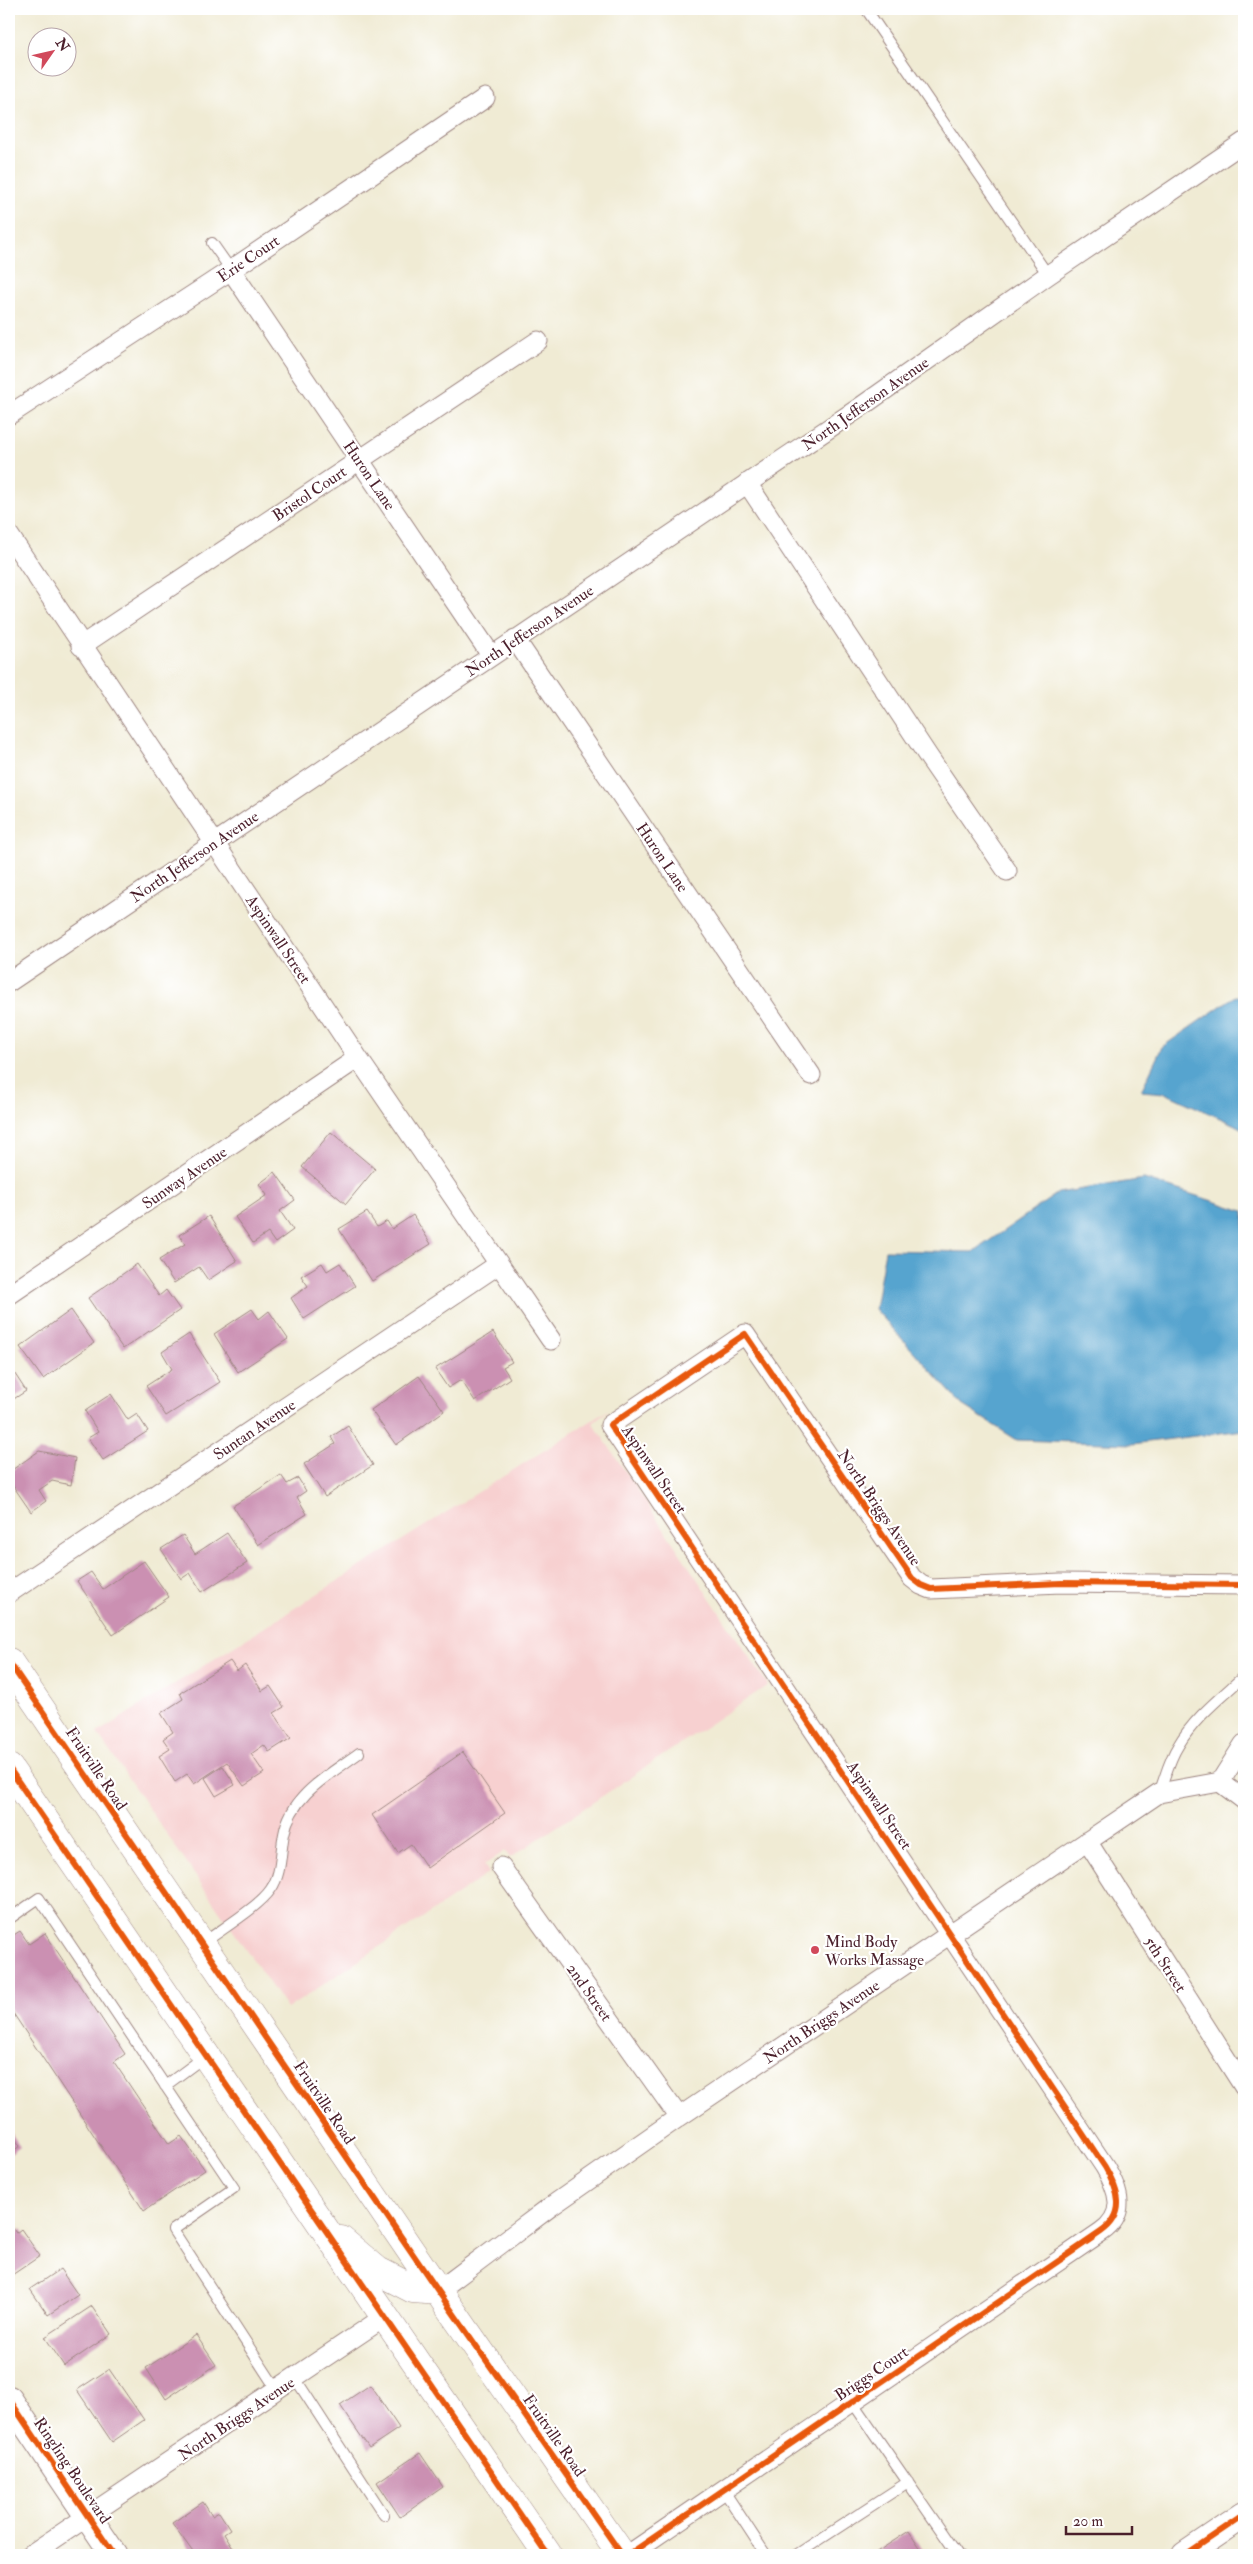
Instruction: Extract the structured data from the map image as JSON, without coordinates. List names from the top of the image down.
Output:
{
  "streets": {
    "main road": ["Fruitville Road"],
    "street": [
      "Erie Court",
      "North Jefferson Avenue",
      "Huron Lane",
      "Bristol Court",
      "Aspinwall Street",
      "Sunway Avenue",
      "Suntan Avenue",
      "North Briggs Avenue",
      "5th Street",
      "2nd Street",
      "Briggs Court",
      "Ringling Boulevard"
    ]
  },
  "crossings": [
    ["Erie Court", "Huron Lane"],
    ["North Jefferson Avenue", "Huron Lane"],
    ["North Jefferson Avenue", "Aspinwall Street"],
    ["Huron Lane", "Bristol Court"],
    ["Bristol Court", "Aspinwall Street"],
    ["Aspinwall Street", "Sunway Avenue"],
    ["Aspinwall Street", "Suntan Avenue"],
    ["Aspinwall Street", "North Briggs Avenue"],
    ["Aspinwall Street", "Briggs Court"],
    ["North Briggs Avenue", "Fruitville Road"],
    ["North Briggs Avenue", "5th Street"],
    ["North Briggs Avenue", "2nd Street"],
    ["North Briggs Avenue", "Ringling Boulevard"]
  ],
  "places": ["Mind Body Works Massage"],
  "scale_bar": "20 m",
  "north": "top right"
}
